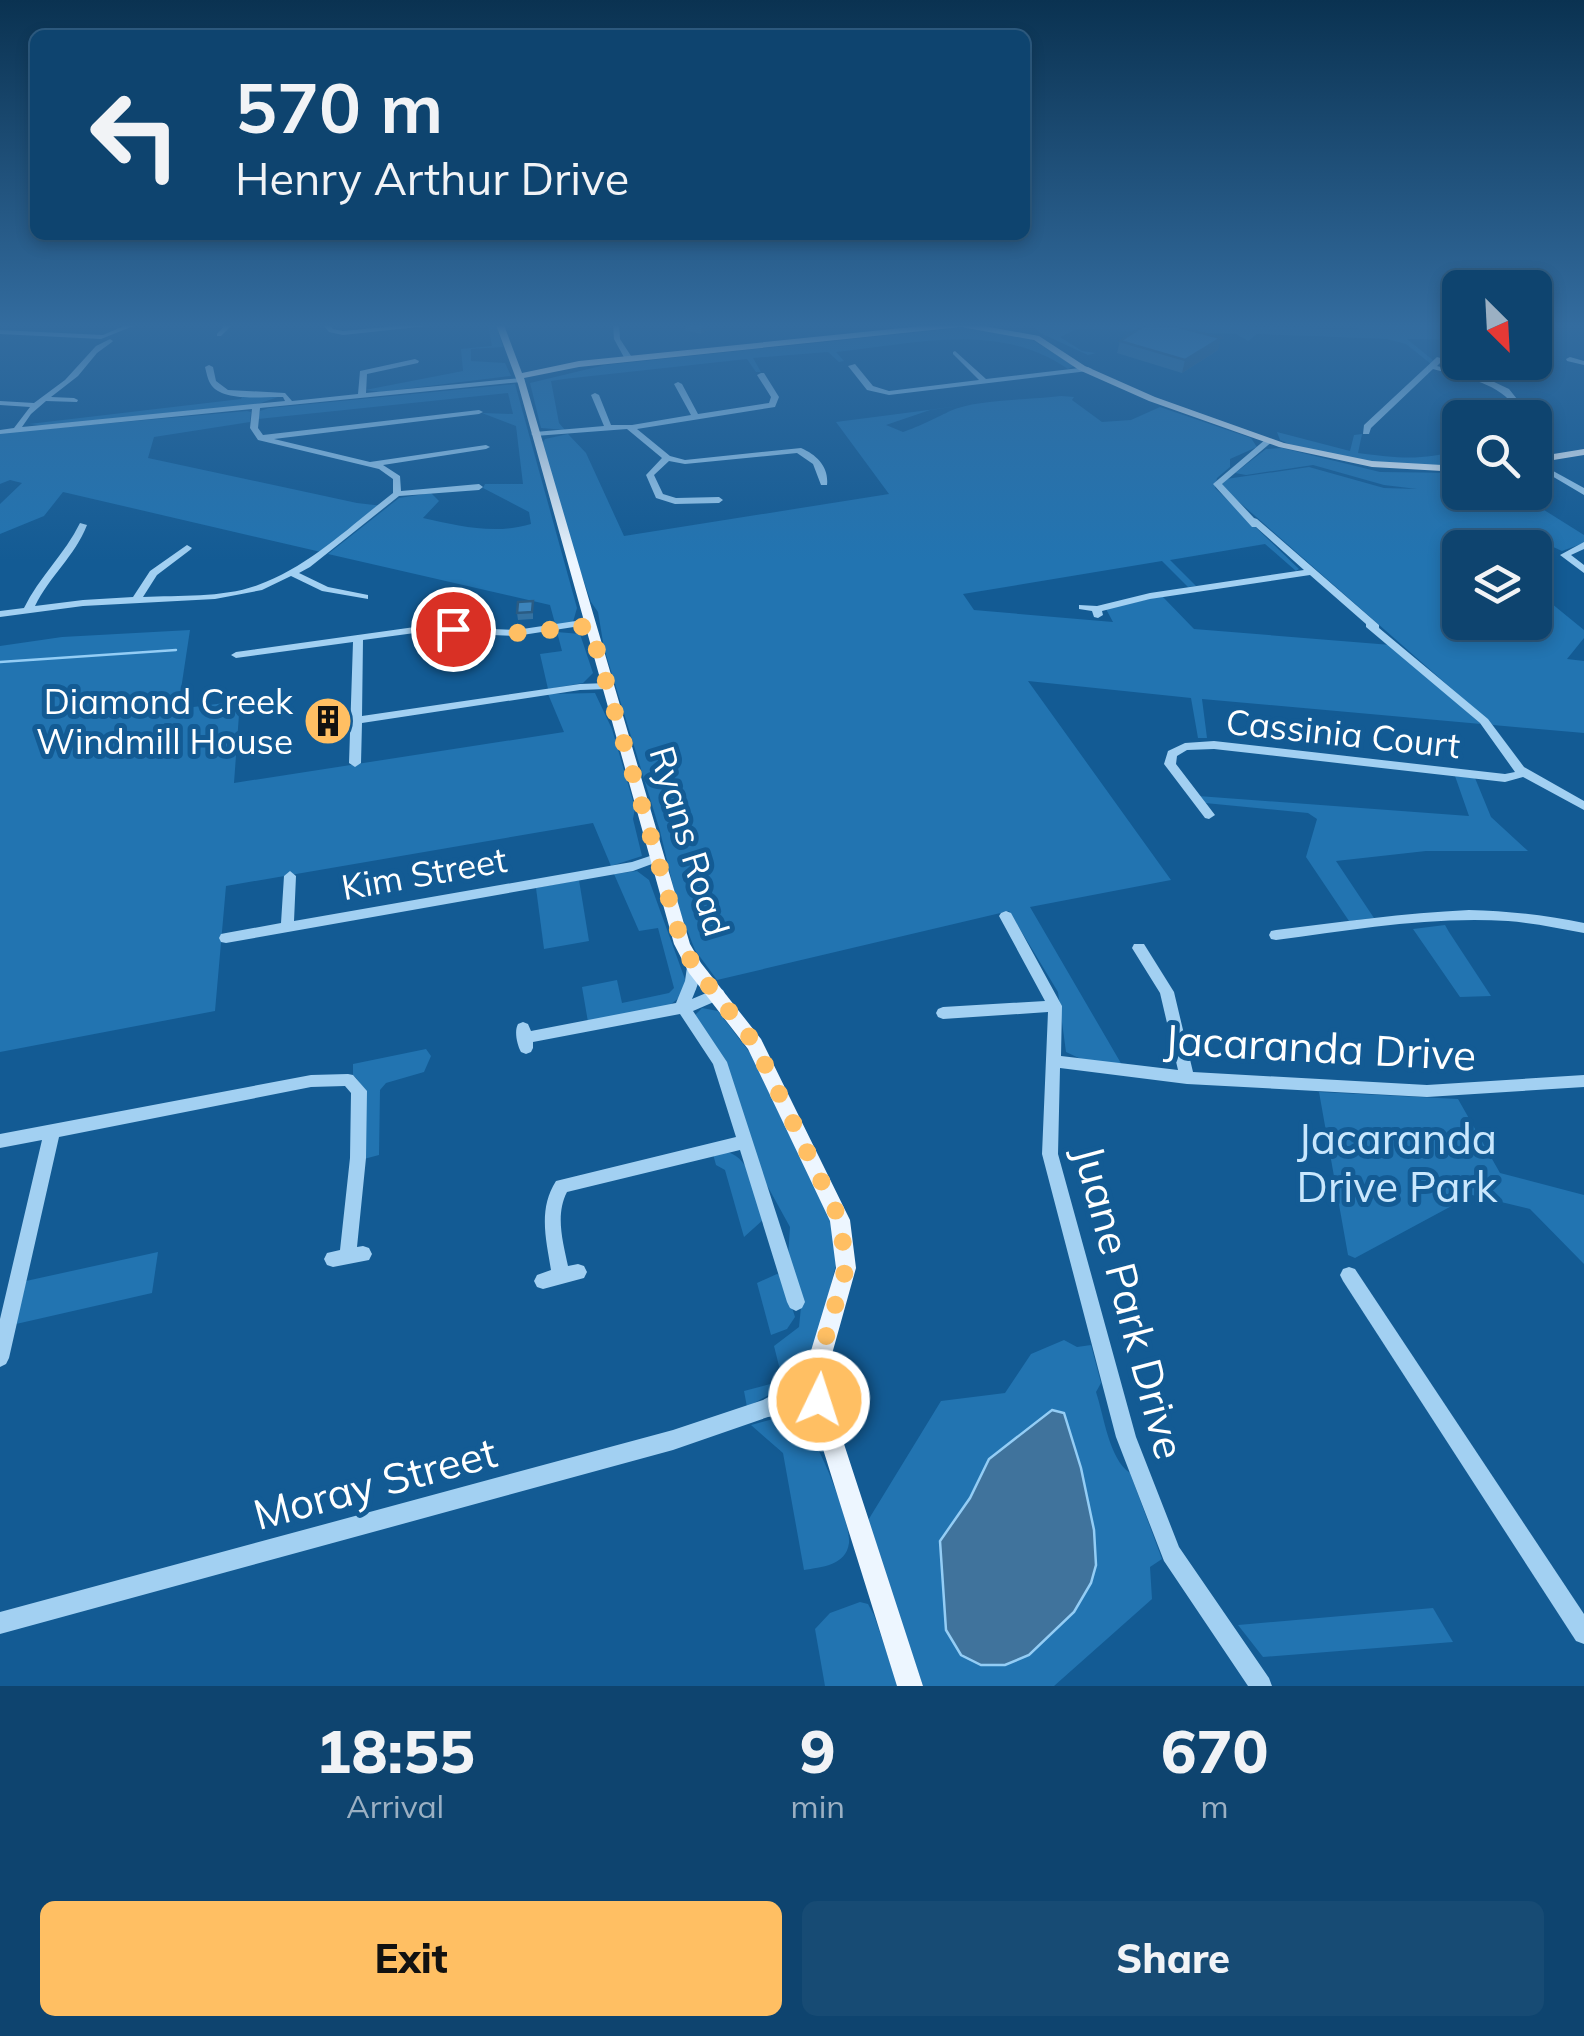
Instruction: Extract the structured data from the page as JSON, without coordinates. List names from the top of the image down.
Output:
{
  "streets": {
    "main road": ["Ryans Road"],
    "street": [
      "Cassinia Court",
      "Kim Street",
      "Jacaranda Drive",
      "Juane Park Drive",
      "Moray Street"
    ]
  },
  "crossings": [
    ["Ryans Road", "Kim Street"],
    ["Ryans Road", "Moray Street"],
    ["Jacaranda Drive", "Juane Park Drive"]
  ],
  "parks": ["Jacaranda Drive Park"],
  "places": {
    "building": ["Diamond Creek Windmill House"]
  },
  "north": "bottom right",
  "page": {
    "turn": ["570 m", "Henry Arthur Drive"],
    "eta": [
      "18:55",
      "Arrival",
      "9",
      "min",
      "670",
      "m"
    ],
    "buttons": ["Exit", "Share"]
  }
}
